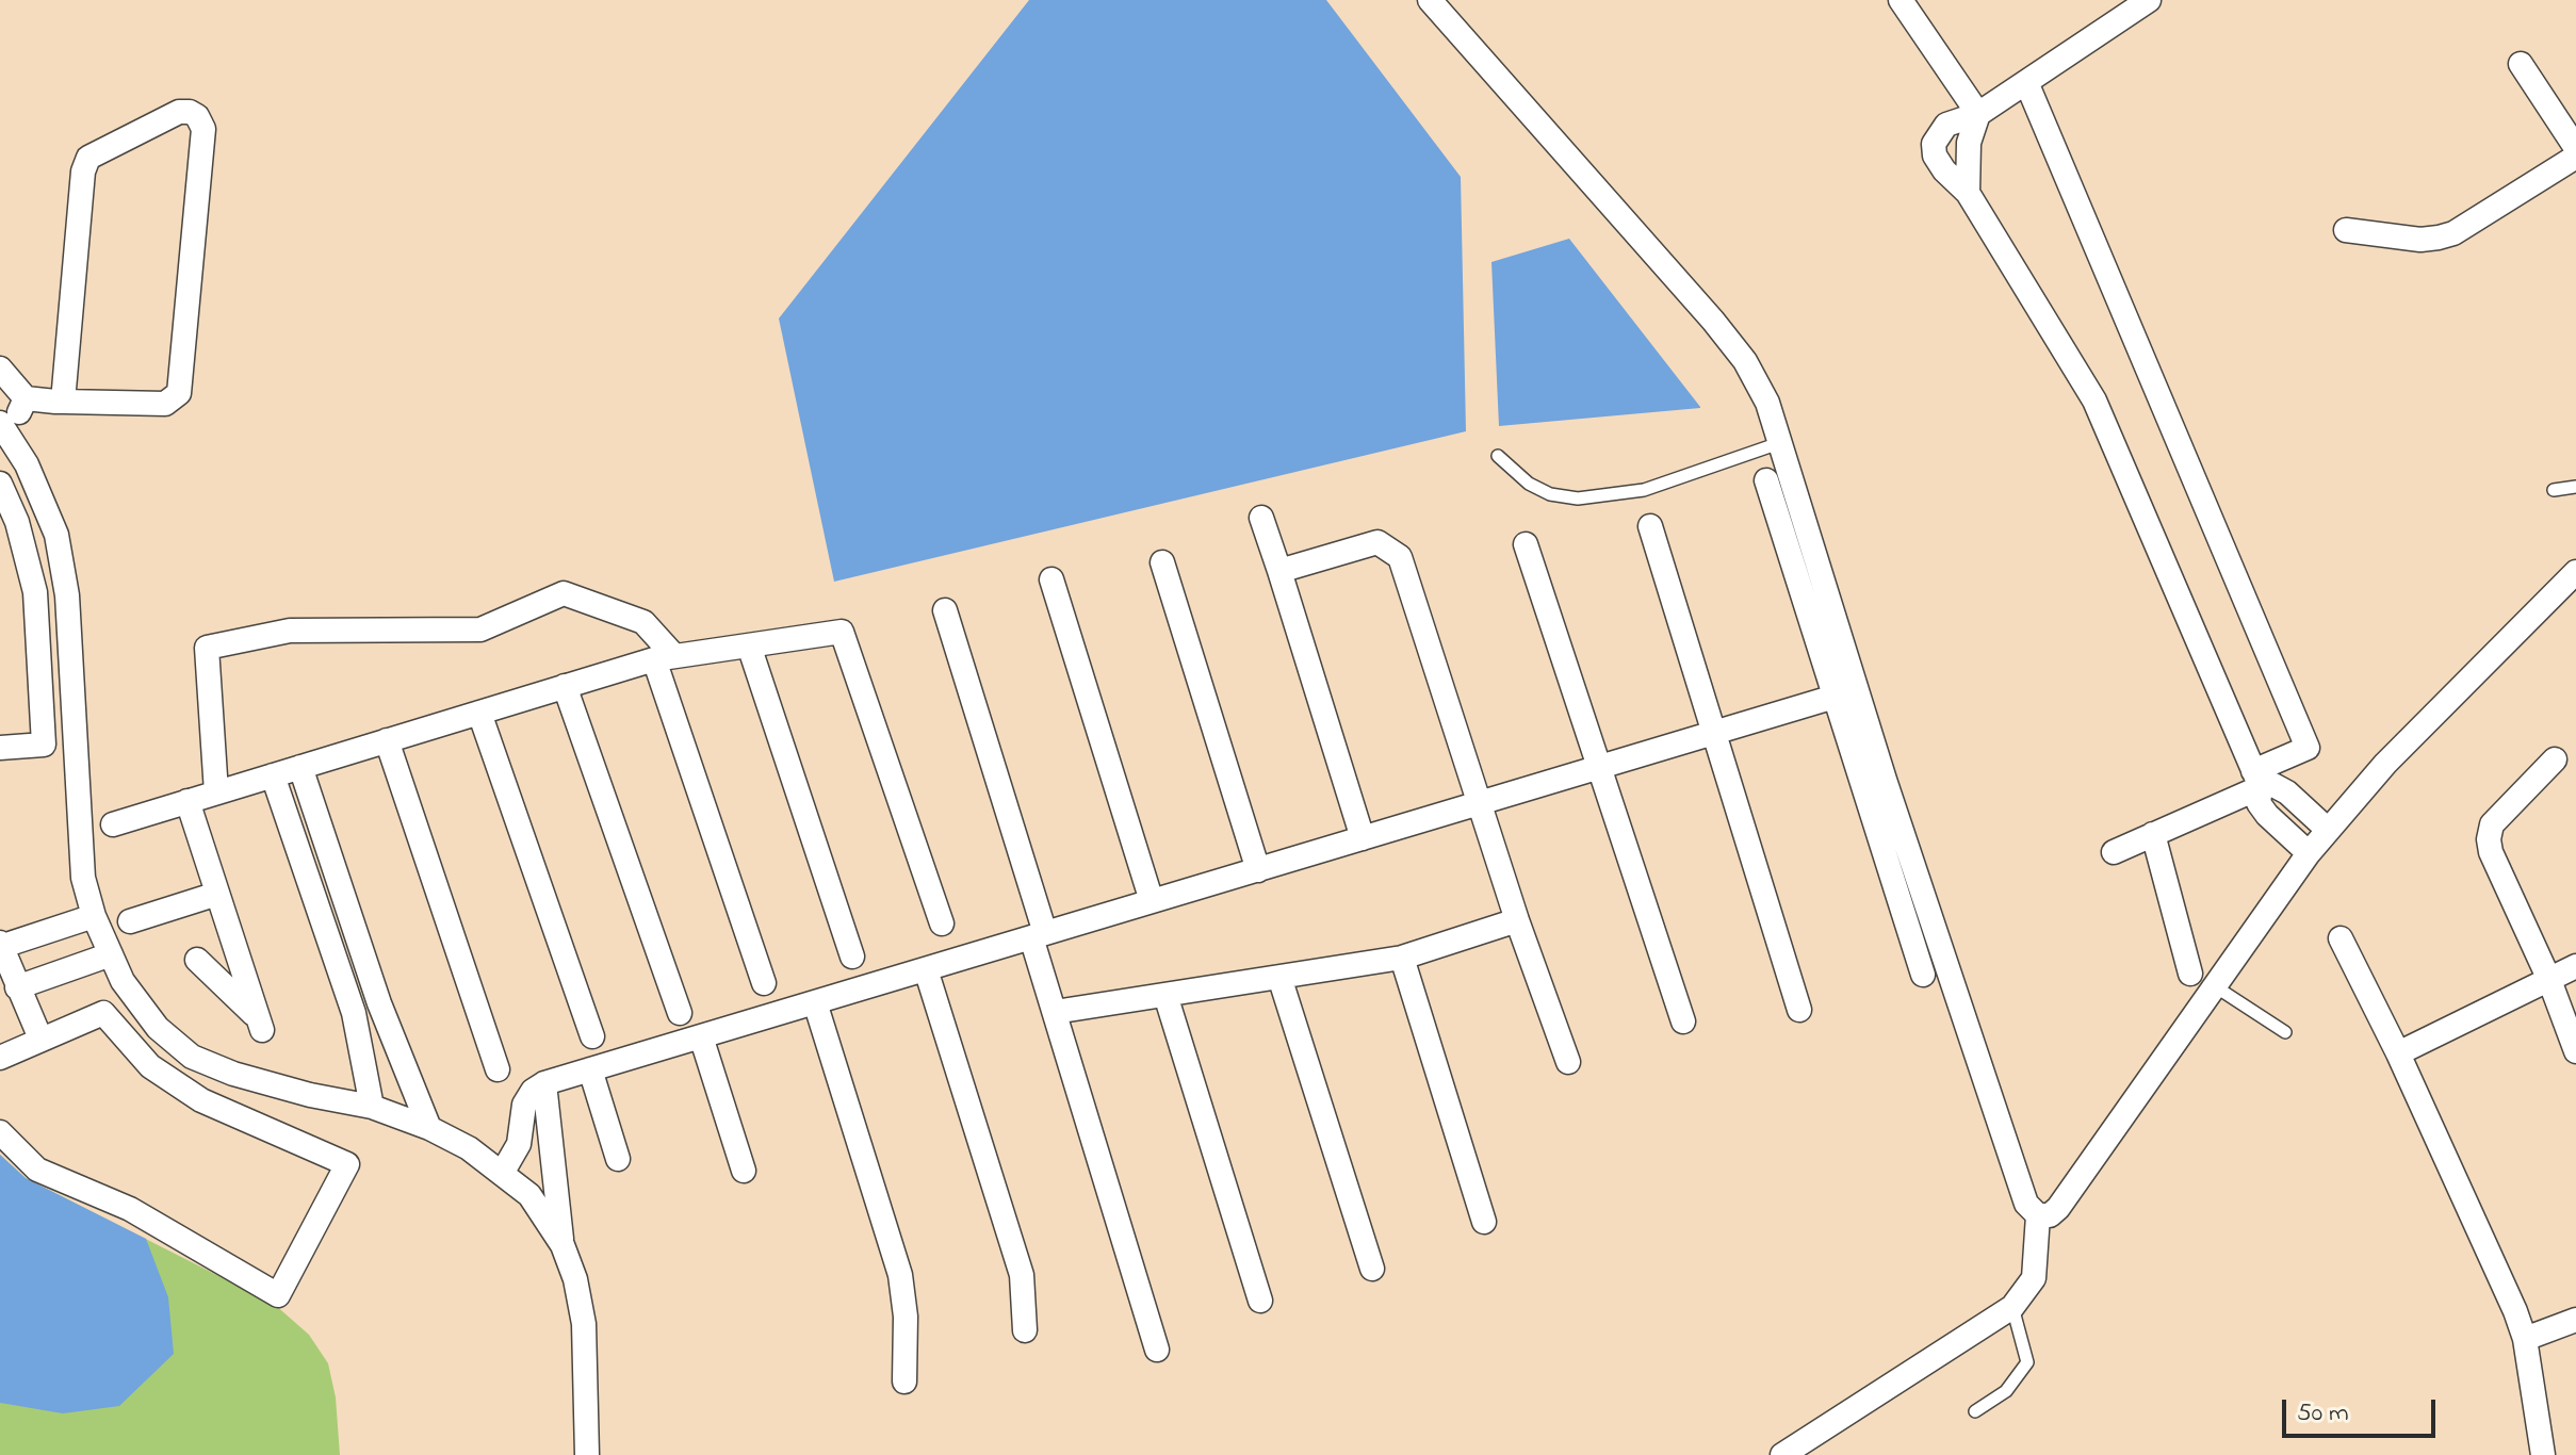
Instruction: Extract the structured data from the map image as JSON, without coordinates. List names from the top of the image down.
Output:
{
  "scale_bar": "50 m"
}
